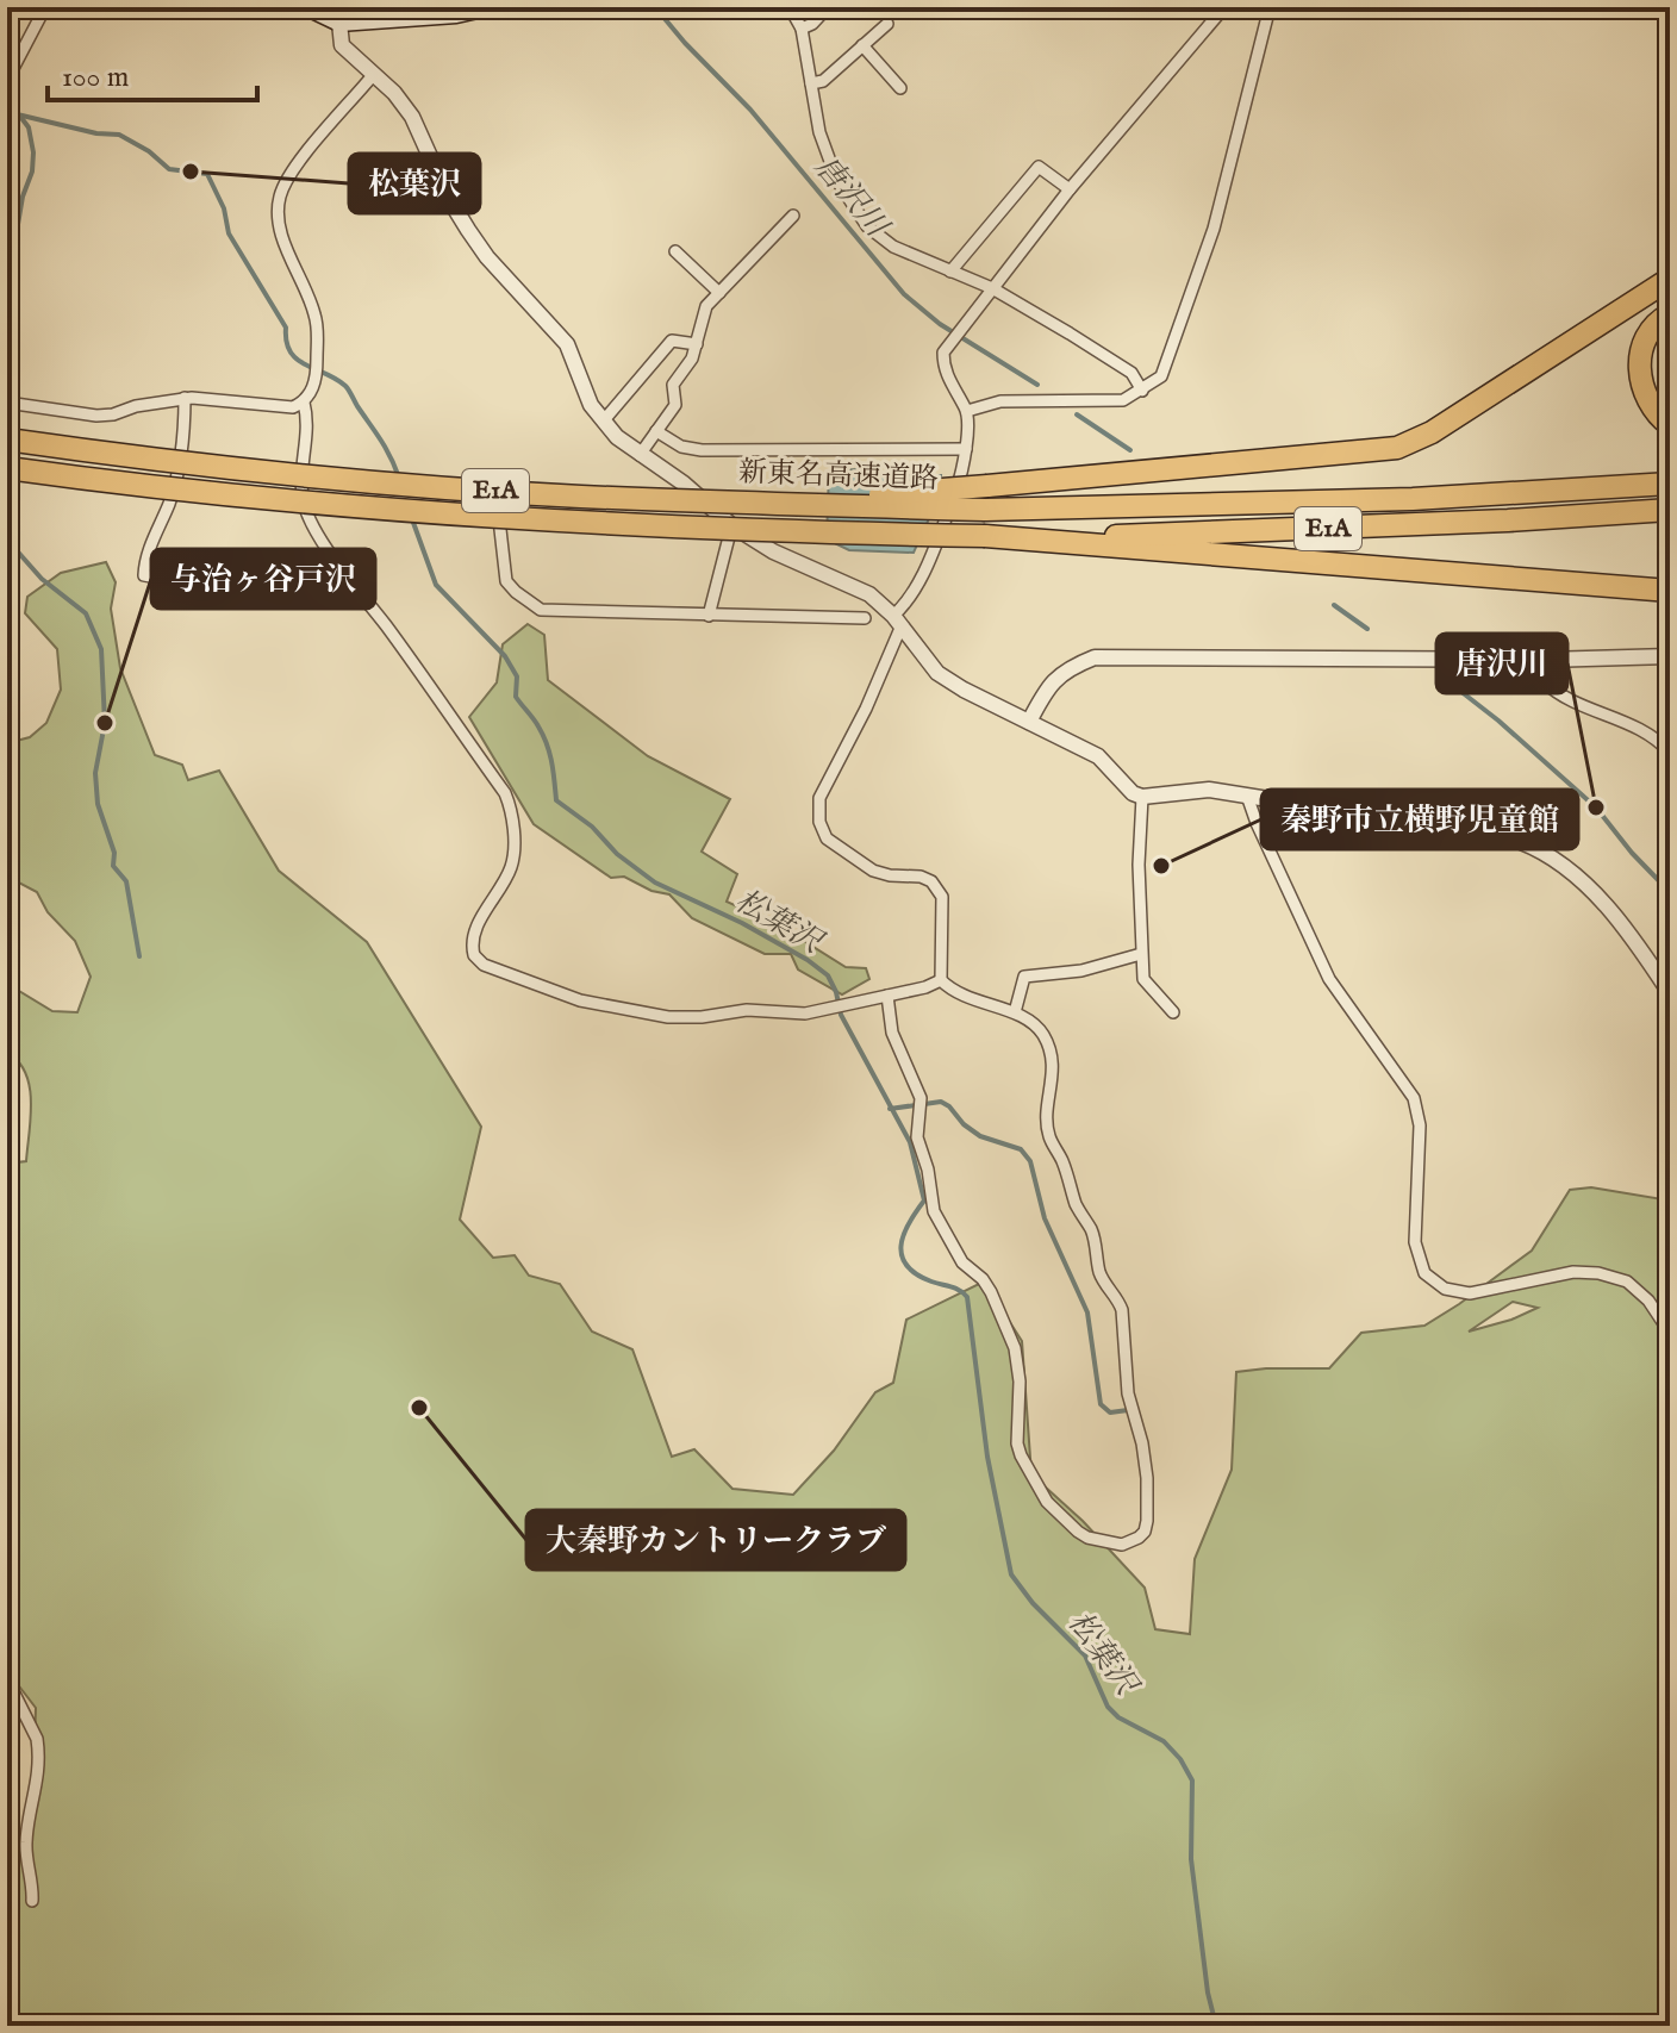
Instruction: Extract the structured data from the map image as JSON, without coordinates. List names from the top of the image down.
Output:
{
  "streets": {
    "highway": ["新東名高速道路", "E1A"]
  },
  "water": ["唐沢川", "松葉沢"],
  "places": [
    "松葉沢",
    "与治ヶ谷戸沢",
    "唐沢川",
    "秦野市立横野児童館",
    "大秦野カントリークラブ"
  ],
  "scale_bar": "100 m"
}
